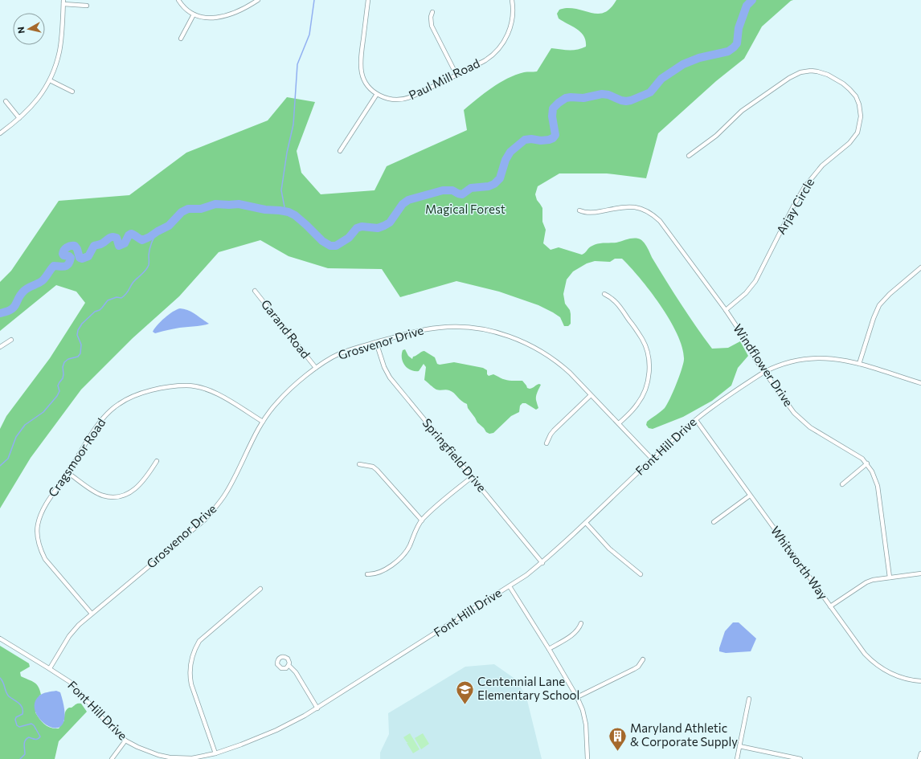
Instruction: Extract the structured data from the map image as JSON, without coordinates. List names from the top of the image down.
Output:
{
  "streets": {
    "street": [
      "Paul Mill Road",
      "Arjay Circle",
      "Garand Road",
      "Grosvenor Drive",
      "Windflower Drive",
      "Font Hill Drive",
      "Springfield Drive",
      "Cragsmoor Road",
      "Whitworth Way"
    ]
  },
  "crossings": [
    ["Arjay Circle", "Windflower Drive"],
    ["Garand Road", "Grosvenor Drive"],
    ["Grosvenor Drive", "Font Hill Drive"],
    ["Grosvenor Drive", "Springfield Drive"],
    ["Grosvenor Drive", "Cragsmoor Road"],
    ["Windflower Drive", "Font Hill Drive"],
    ["Font Hill Drive", "Springfield Drive"],
    ["Font Hill Drive", "Whitworth Way"]
  ],
  "parks": ["Magical Forest"],
  "places": {
    "school or university": ["Centennial Lane Elementary School"],
    "building": ["Maryland Athletic & Corporate Supply"]
  },
  "north": "left"
}
